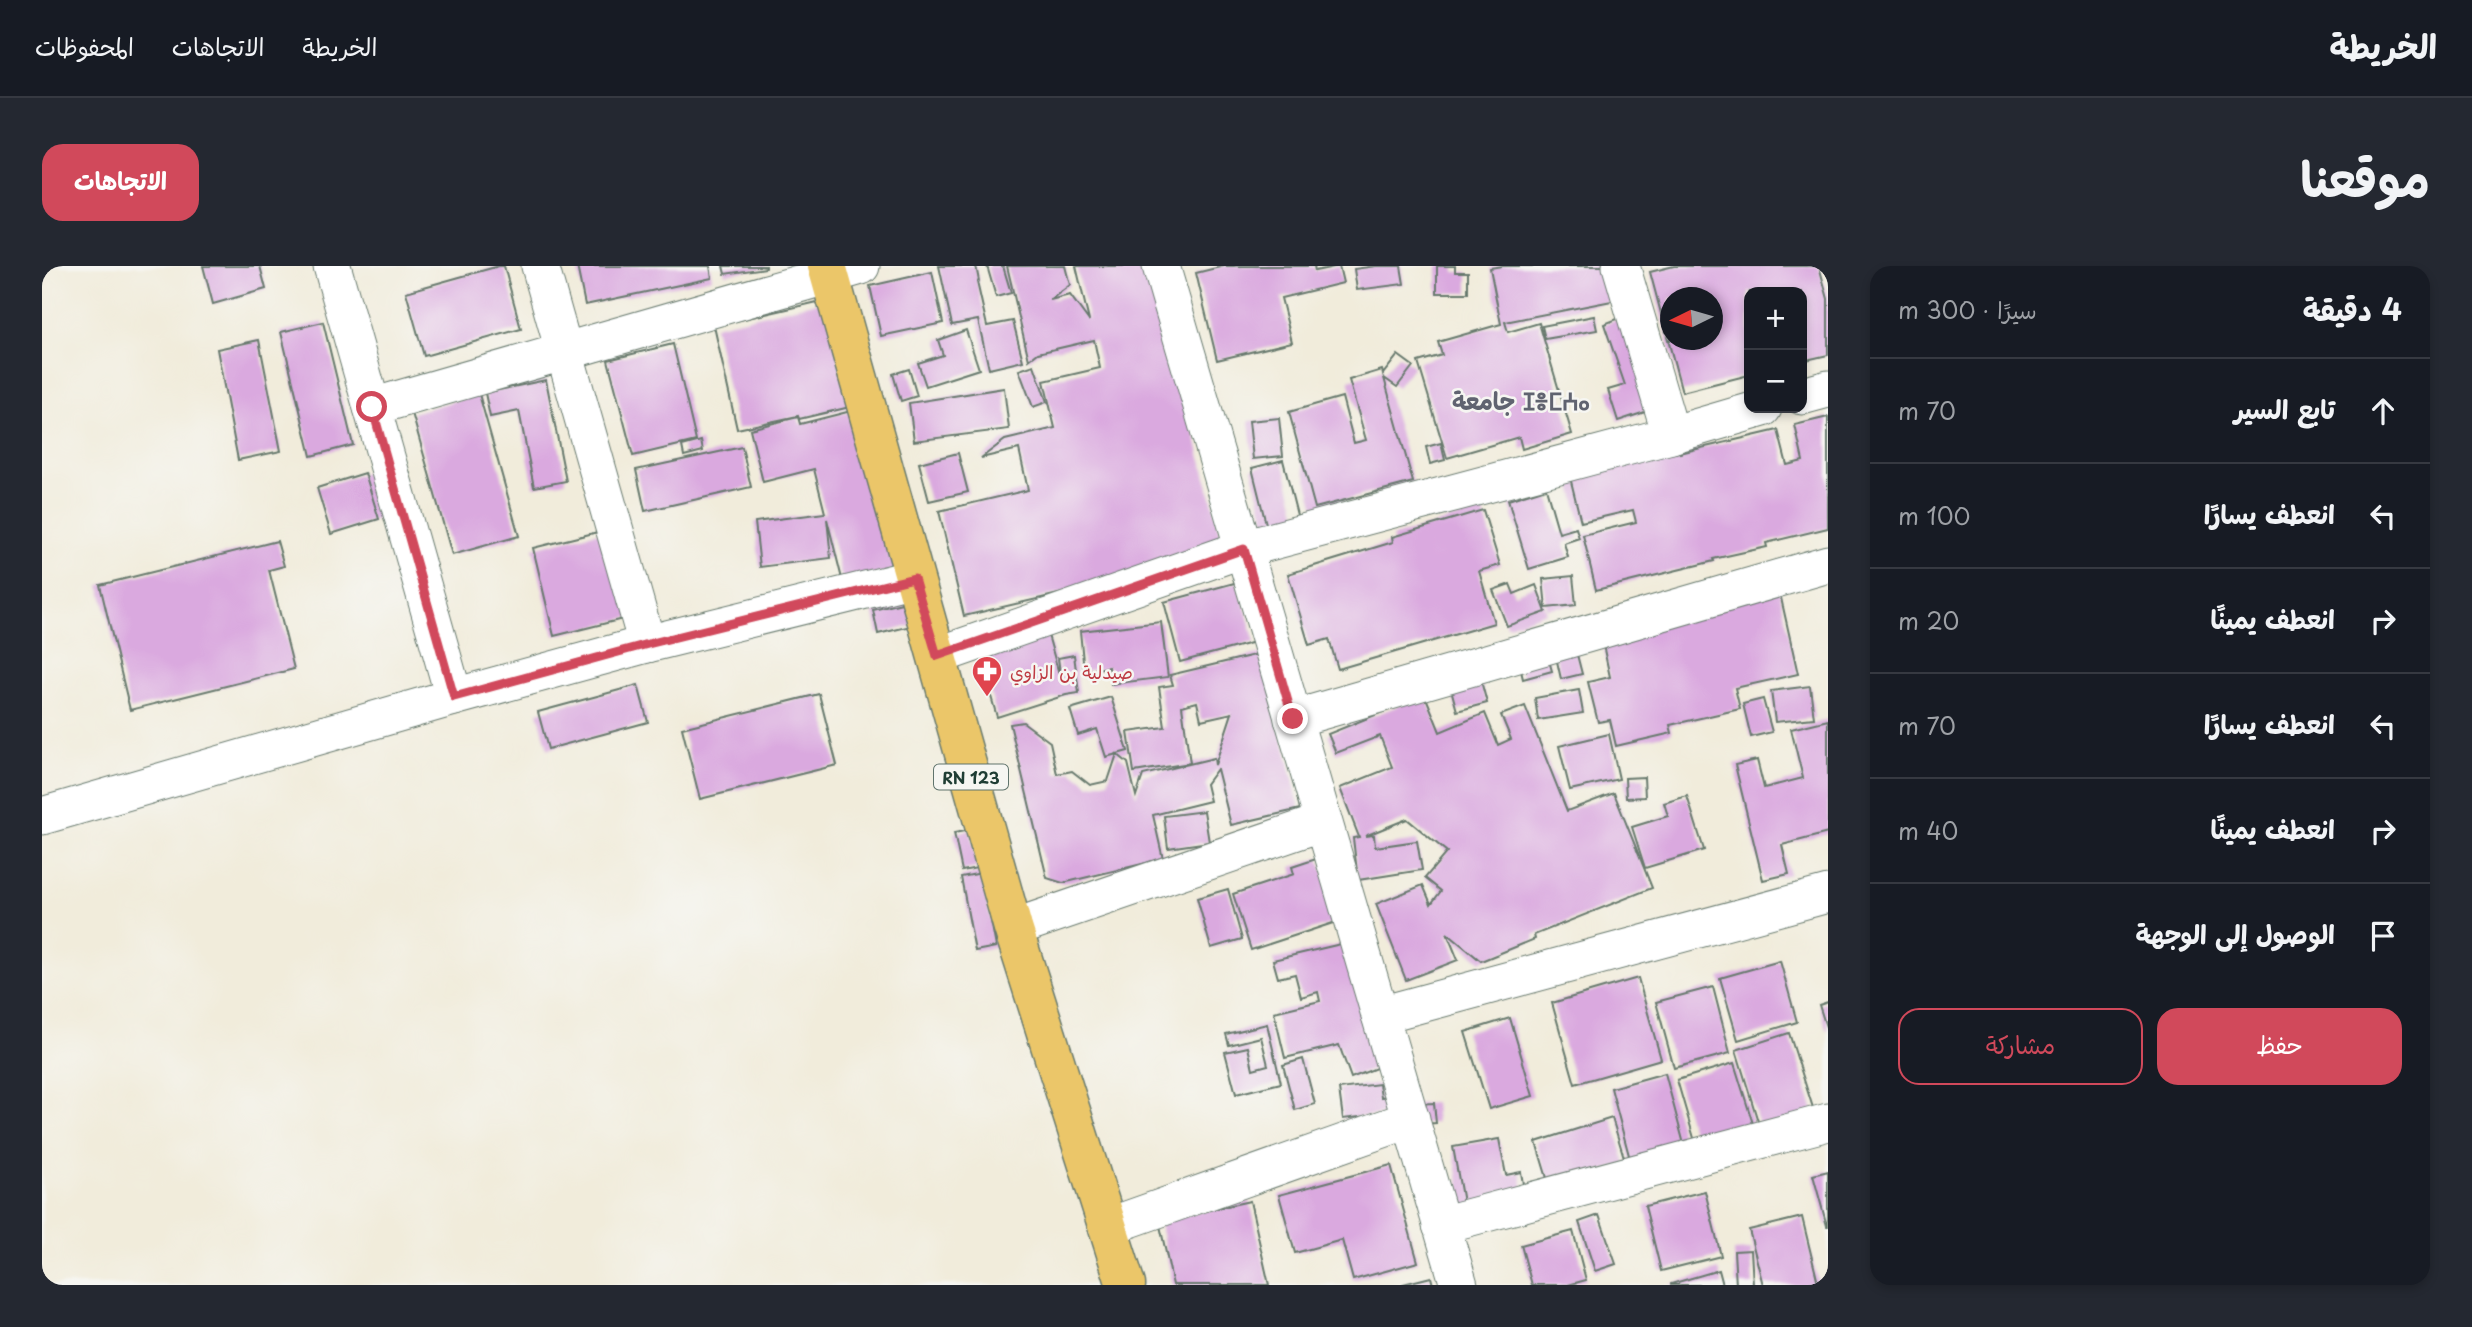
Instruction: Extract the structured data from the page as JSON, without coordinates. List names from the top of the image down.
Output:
{
  "streets": {
    "main road": ["RN 123"]
  },
  "districts": ["جامعة ⵊⴻⵎⵄⴰ"],
  "places": {
    "pharmacy": ["صيدلية بن الزاوي"]
  },
  "north": "left",
  "page": {
    "header": "الخريطة",
    "nav": ["الخريطة", "الاتجاهات", "المحفوظات"],
    "title": "موقعنا",
    "buttons": [
      "الاتجاهات",
      ["حفظ", "مشاركة"]
    ],
    "heading": ["4 دقيقة", "سيرًا · 300 m"],
    "map_buttons": ["+", "−"],
    "list": [
      ["تابع السير", "70 m"],
      ["انعطف يسارًا", "100 m"],
      ["انعطف يمينًا", "20 m"],
      ["انعطف يسارًا", "70 m"],
      ["انعطف يمينًا", "40 m"],
      "الوصول إلى الوجهة"
    ]
  }
}
